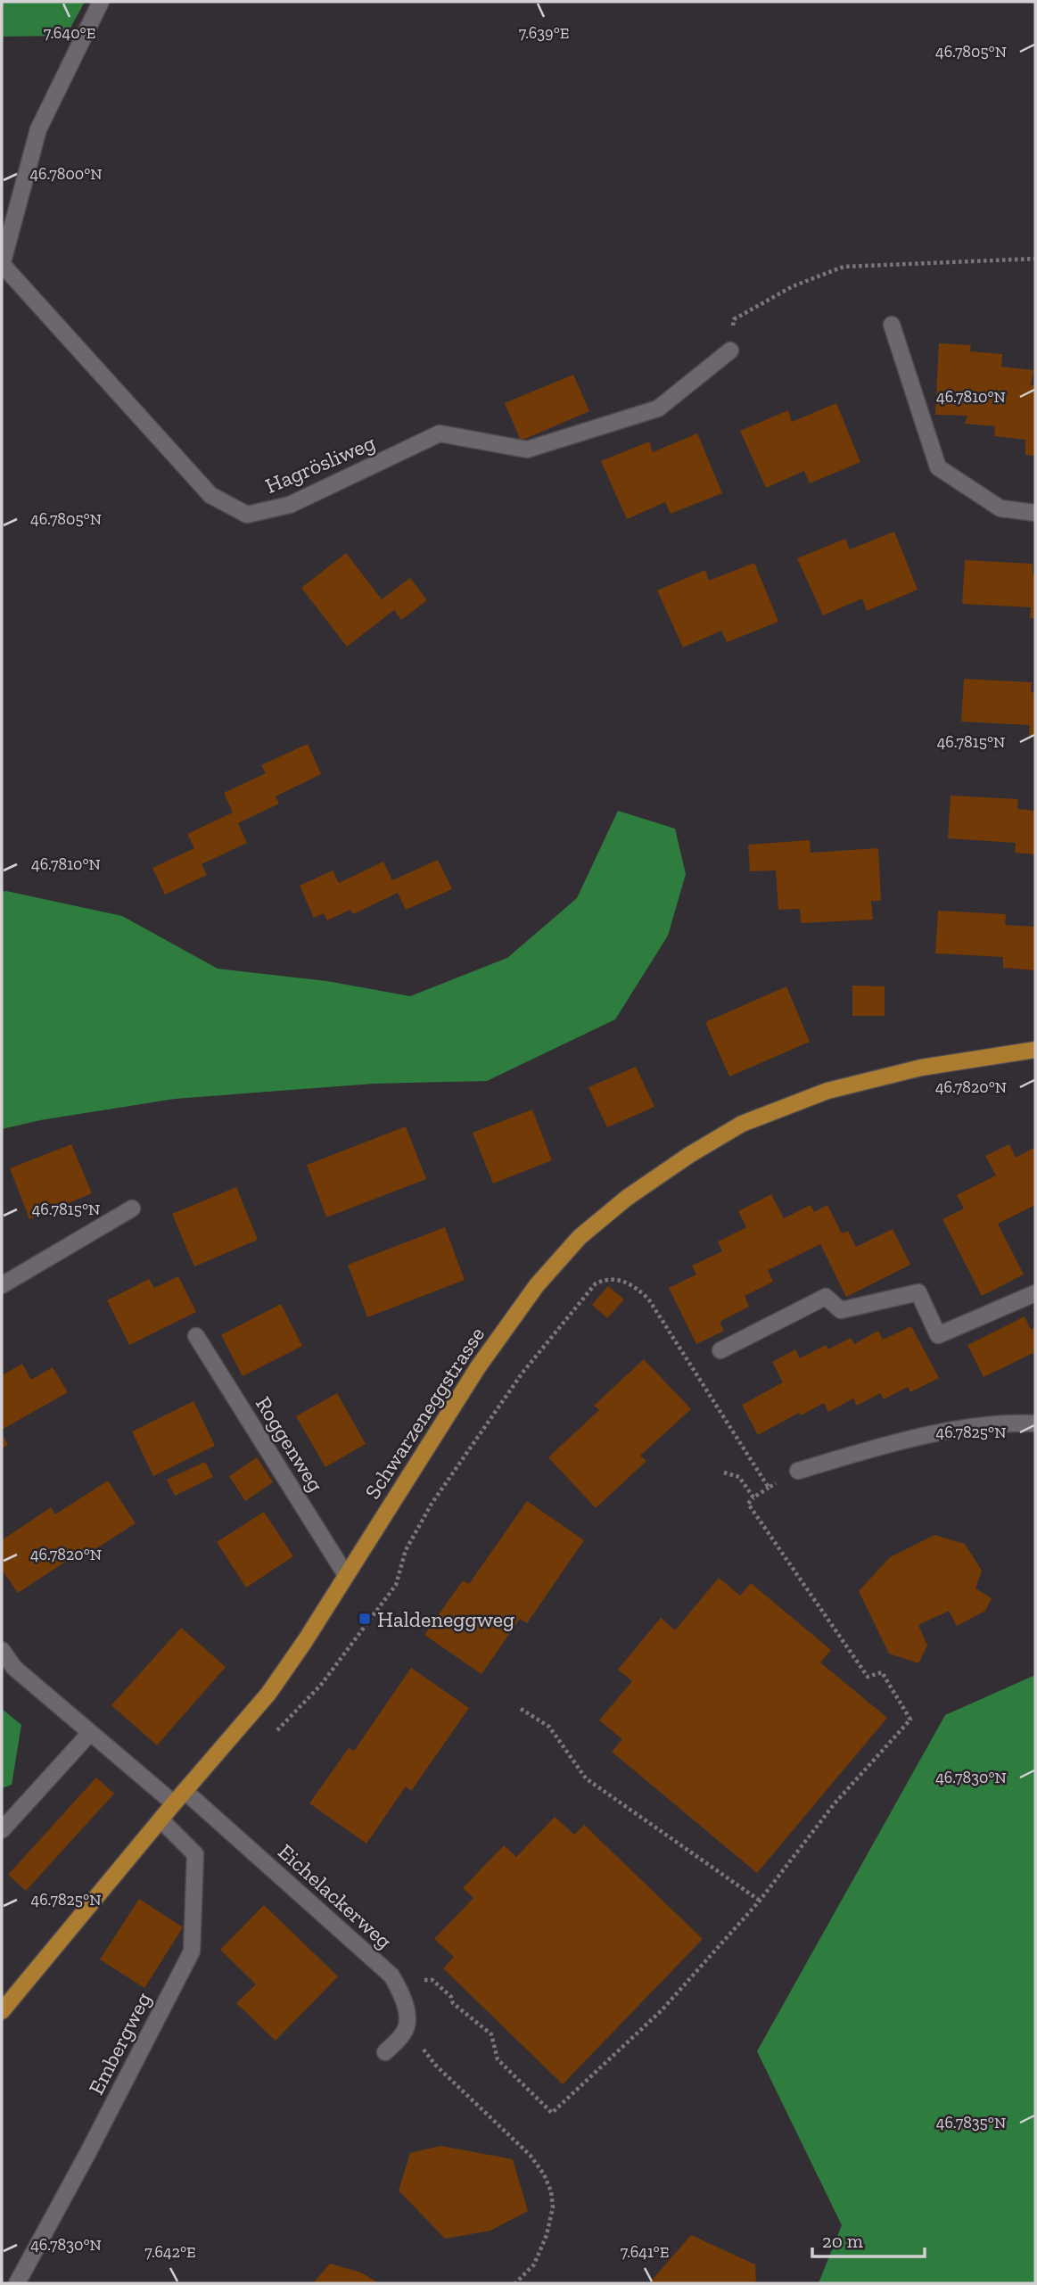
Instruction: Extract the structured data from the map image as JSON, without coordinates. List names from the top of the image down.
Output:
{
  "streets": {
    "main road": ["Schwarzeneggstrasse"],
    "street": [
      "Hagrösliweg",
      "Roggenweg",
      "Eichelackerweg",
      "Embergweg"
    ]
  },
  "crossings": [
    ["Schwarzeneggstrasse", "Roggenweg"],
    ["Schwarzeneggstrasse", "Eichelackerweg"],
    ["Schwarzeneggstrasse", "Embergweg"]
  ],
  "places": {
    "transit": ["Haldeneggweg"]
  },
  "scale_bar": "20 m",
  "coordinates": [
    "7.640°E",
    "7.639°E",
    "46.7805°N",
    "46.7800°N",
    "46.7810°N",
    "46.7815°N",
    "46.7820°N",
    "46.7825°N",
    "46.7830°N",
    "46.7835°N",
    "7.642°E",
    "7.641°E"
  ]
}
